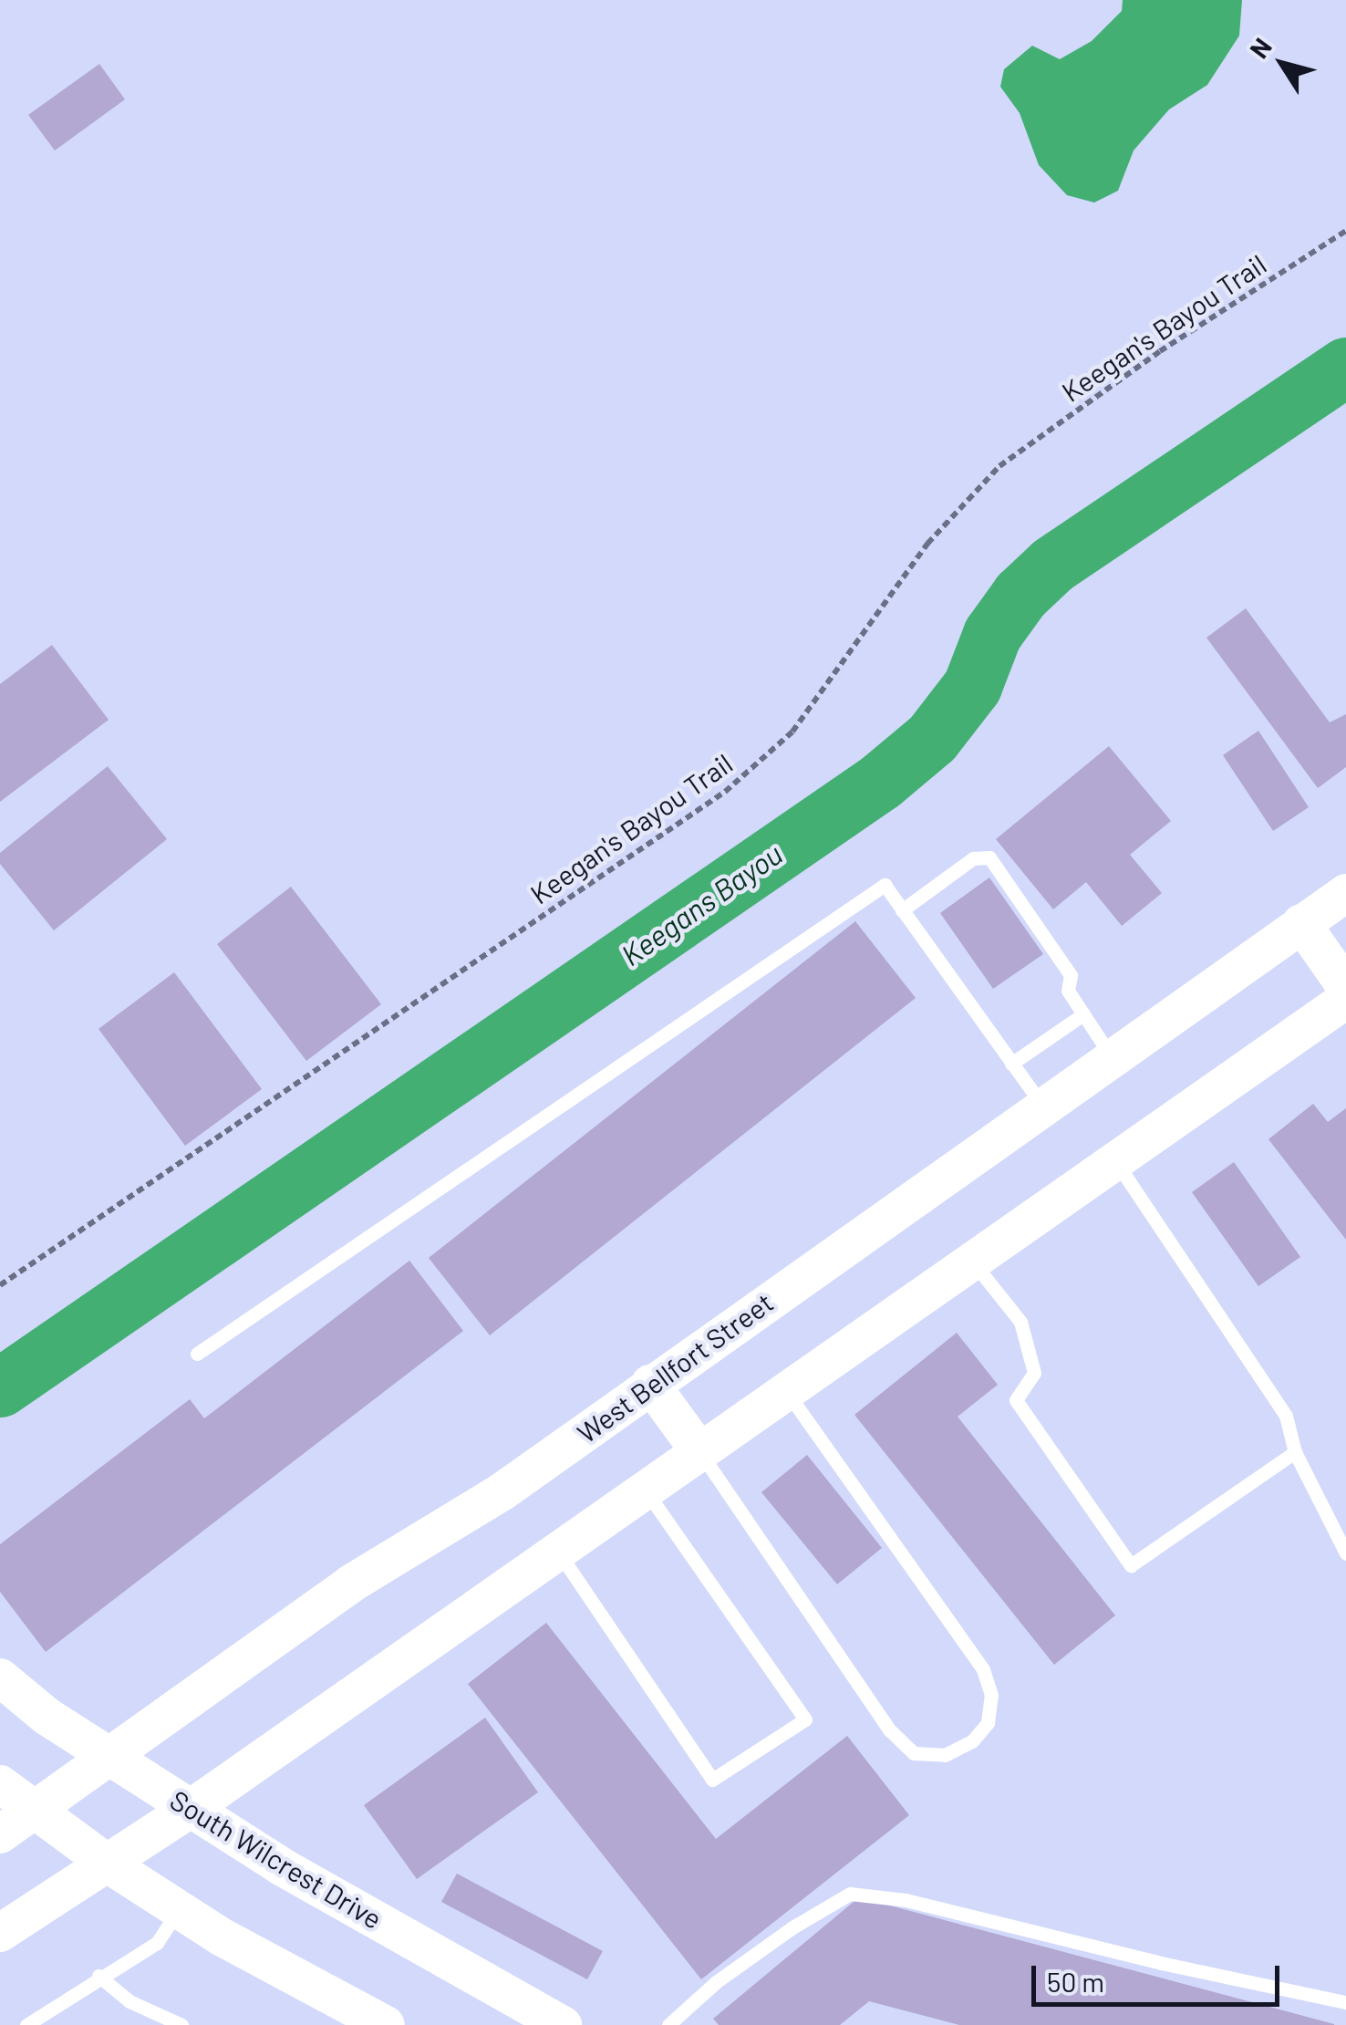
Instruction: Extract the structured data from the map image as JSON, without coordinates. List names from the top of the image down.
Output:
{
  "streets": {
    "main road": ["West Bellfort Street", "South Wilcrest Drive"],
    "path": ["Keegan's Bayou Trail"]
  },
  "crossings": [
    ["West Bellfort Street", "South Wilcrest Drive"]
  ],
  "water": ["Keegans Bayou"],
  "scale_bar": "50 m",
  "north": "top left"
}
